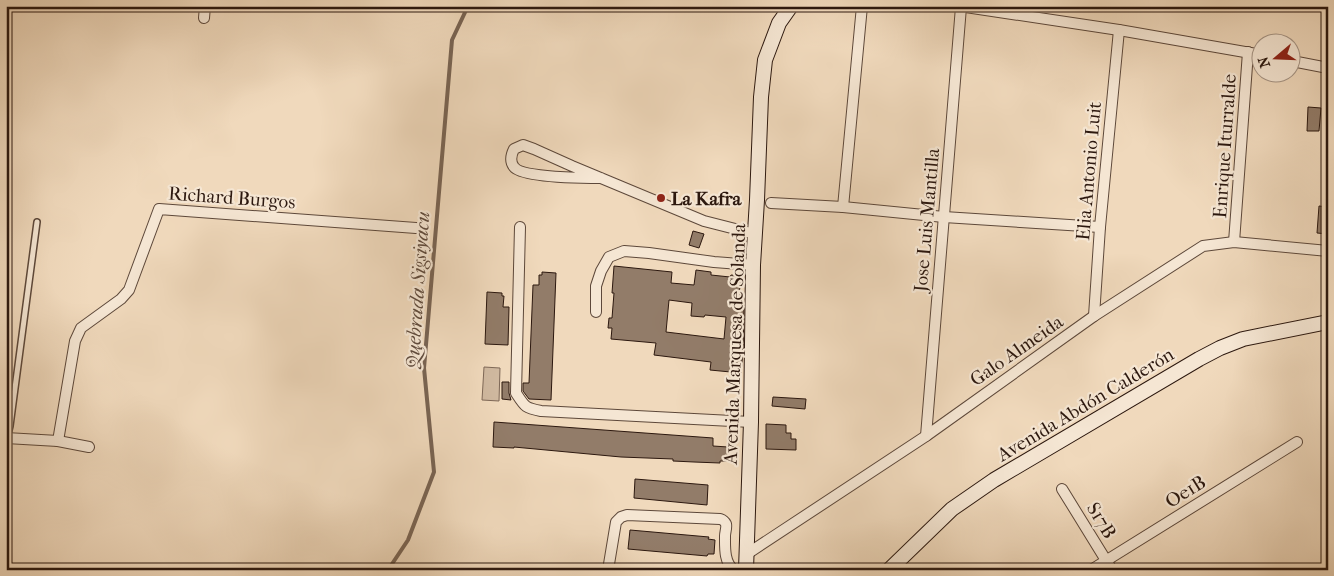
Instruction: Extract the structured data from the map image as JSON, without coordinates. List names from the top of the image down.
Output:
{
  "streets": {
    "street": [
      "Enrique Iturralde",
      "Elia Antonio Luit",
      "Richard Burgos",
      "Jose Luis Mantilla",
      "Avenida Marquesa de Solanda",
      "Galo Almeida",
      "Avenida Abdón Calderón",
      "Oe1B",
      "S17B"
    ]
  },
  "crossings": [
    ["Enrique Iturralde", "Galo Almeida"],
    ["Elia Antonio Luit", "Galo Almeida"],
    ["Jose Luis Mantilla", "Galo Almeida"],
    ["Avenida Marquesa de Solanda", "Galo Almeida"],
    ["Oe1B", "S17B"]
  ],
  "water": ["Quebrada Sigsiyacu"],
  "places": ["La Kafra"],
  "north": "left"
}
